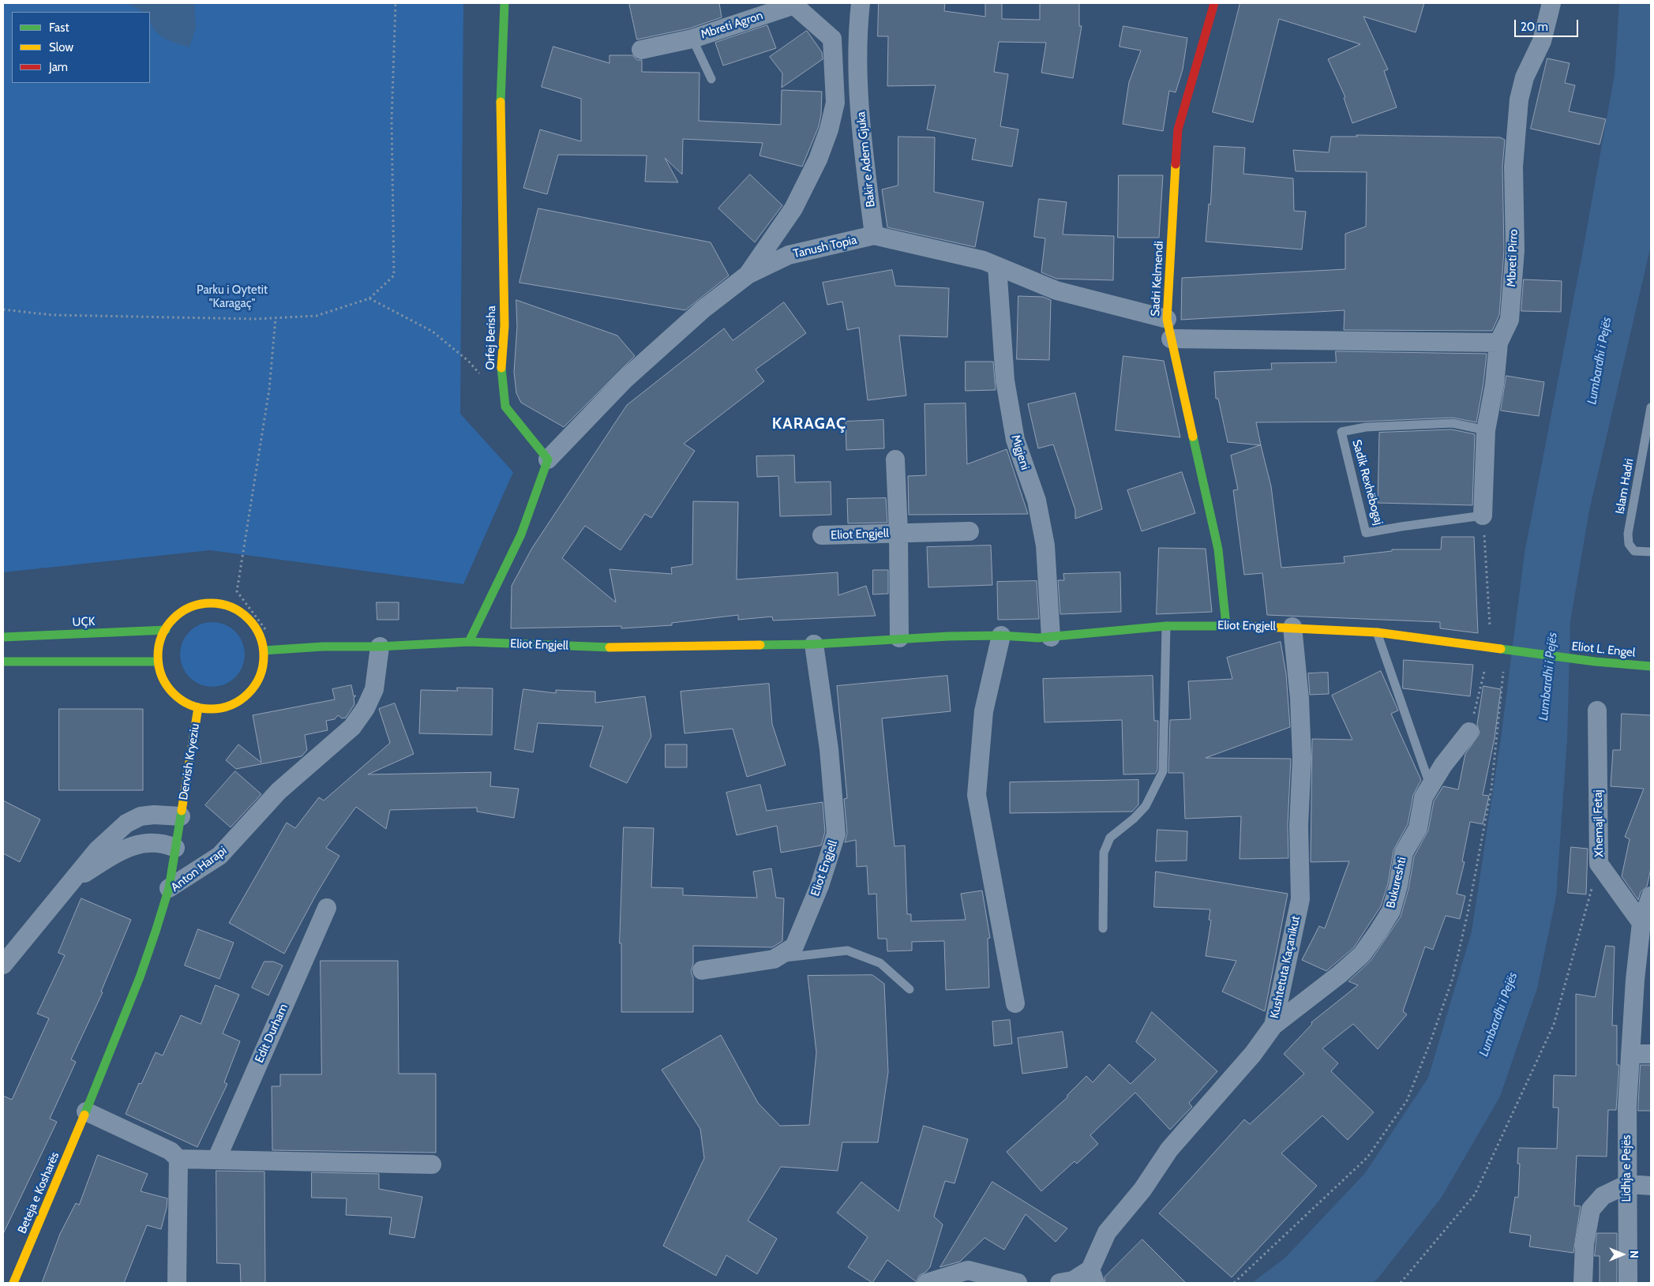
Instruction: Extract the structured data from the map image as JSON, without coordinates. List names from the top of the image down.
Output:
{
  "streets": {
    "main road": [
      "Sadri Kelmendi",
      "Orfej Berisha",
      "Eliot Engjell",
      "UÇK",
      "Eliot L. Engel",
      "Dervish Kryeziu",
      "Anton Harapi",
      "Beteja e Kosharës"
    ],
    "street": [
      "Mbreti Agron",
      "Bakir e Adem Gjuka",
      "Tanush Topia",
      "Mbreti Pirro",
      "Migjeni",
      "Xhemajl Fetaj",
      "Bukureshti",
      "Kushtetuta Kaçanikut",
      "Edit Durham",
      "Lidhja e Pejës"
    ],
    "lane": ["Sadik Rexhëbogaj", "Islam Hadri"]
  },
  "crossings": [
    ["Bakir e Adem Gjuka", "Tanush Topia"],
    ["Tanush Topia", "Sadri Kelmendi"],
    ["Tanush Topia", "Orfej Berisha"],
    ["Tanush Topia", "Migjeni"],
    ["Mbreti Pirro", "Sadik Rexhëbogaj"],
    ["Sadri Kelmendi", "Eliot Engjell"],
    ["Migjeni", "Eliot Engjell"],
    ["Eliot Engjell", "UÇK"],
    ["Eliot Engjell", "Eliot L. Engel"],
    ["Eliot Engjell", "Dervish Kryeziu"],
    ["Eliot Engjell", "Anton Harapi"],
    ["Eliot Engjell", "Kushtetuta Kaçanikut"],
    ["UÇK", "Dervish Kryeziu"],
    ["Dervish Kryeziu", "Anton Harapi"],
    ["Xhemajl Fetaj", "Lidhja e Pejës"],
    ["Anton Harapi", "Beteja e Kosharës"],
    ["Bukureshti", "Kushtetuta Kaçanikut"]
  ],
  "districts": ["KARAGAÇ"],
  "water": ["Lumbardhi i Pejës"],
  "parks": ["Parku i Qytetit \"Karagaç\""],
  "legend": ["Fast", "Slow", "Jam"],
  "scale_bar": "20 m",
  "north": "right"
}
